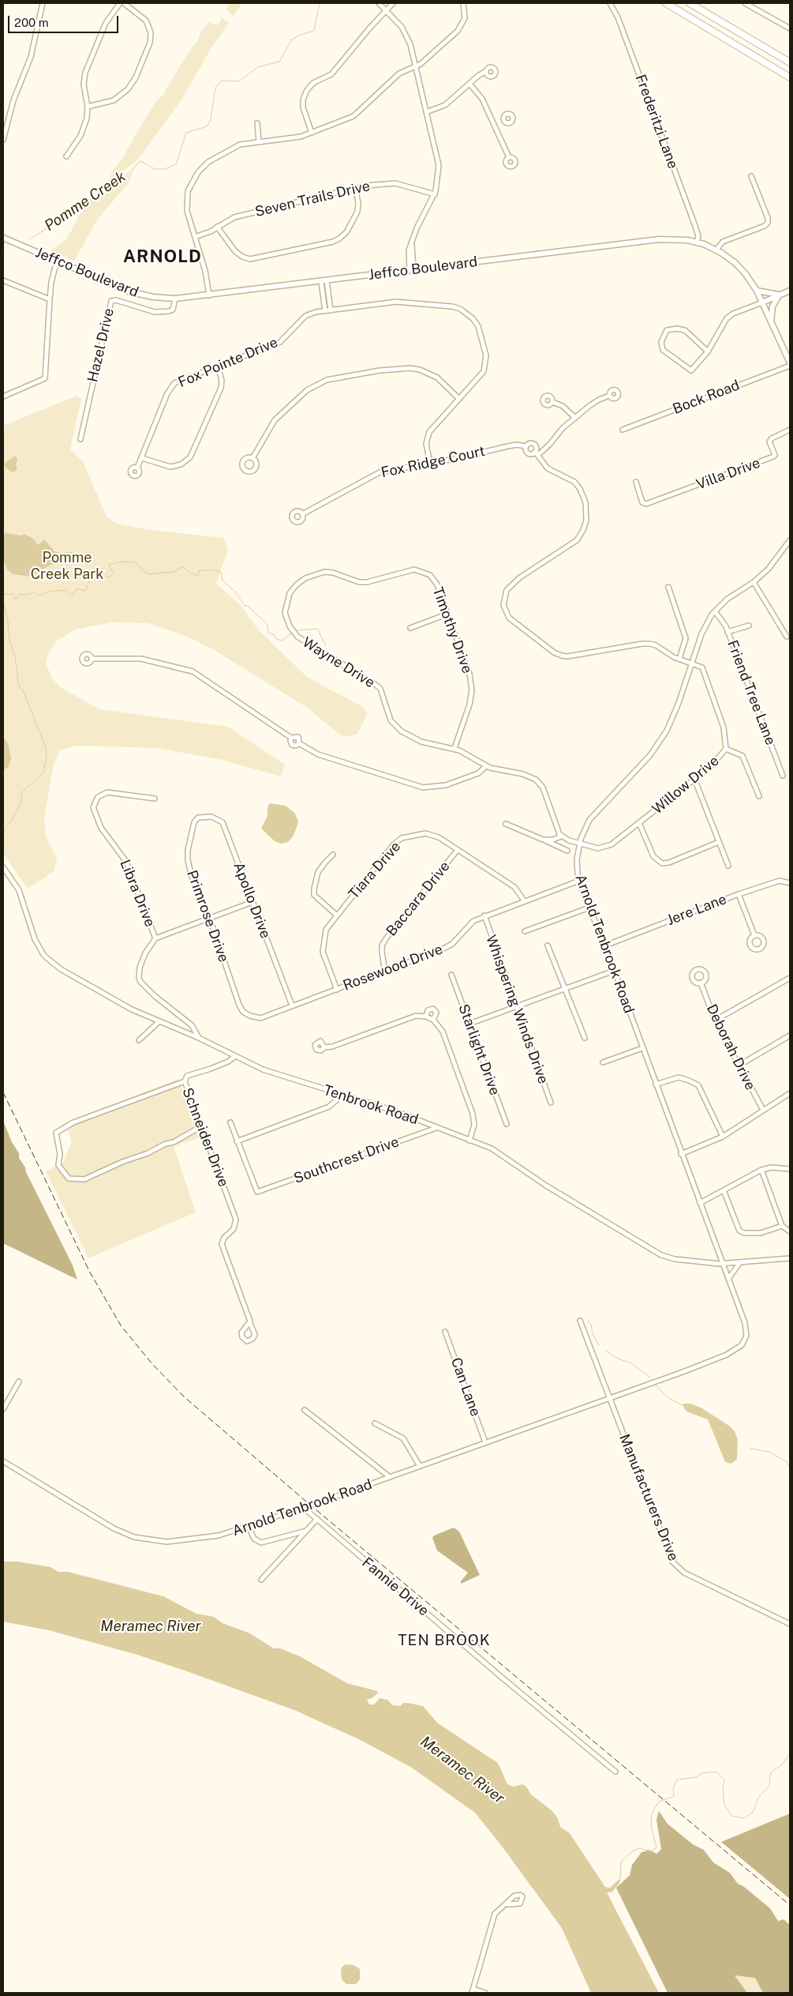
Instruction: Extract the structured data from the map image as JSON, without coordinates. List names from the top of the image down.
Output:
{
  "streets": {
    "main road": ["Jeffco Boulevard"],
    "street": [
      "Frederitzi Lane",
      "Seven Trails Drive",
      "Hazel Drive",
      "Fox Pointe Drive",
      "Bock Road",
      "Fox Ridge Court",
      "Villa Drive",
      "Timothy Drive",
      "Wayne Drive",
      "Friend Tree Lane",
      "Willow Drive",
      "Tiara Drive",
      "Libra Drive",
      "Baccara Drive",
      "Apollo Drive",
      "Jere Lane",
      "Primrose Drive",
      "Arnold Tenbrook Road",
      "Rosewood Drive",
      "Whispering Winds Drive",
      "Deborah Drive",
      "Starlight Drive",
      "Tenbrook Road",
      "Schneider Drive",
      "Southcrest Drive",
      "Can Lane",
      "Manufacturers Drive",
      "Fannie Drive"
    ]
  },
  "crossings": [
    ["Frederitzi Lane", "Jeffco Boulevard"],
    ["Jeffco Boulevard", "Hazel Drive"],
    ["Fox Pointe Drive", "Fox Ridge Court"],
    ["Timothy Drive", "Wayne Drive"],
    ["Wayne Drive", "Willow Drive"],
    ["Friend Tree Lane", "Arnold Tenbrook Road"],
    ["Willow Drive", "Arnold Tenbrook Road"],
    ["Tiara Drive", "Baccara Drive"],
    ["Tiara Drive", "Rosewood Drive"],
    ["Baccara Drive", "Rosewood Drive"],
    ["Apollo Drive", "Primrose Drive"],
    ["Apollo Drive", "Rosewood Drive"],
    ["Jere Lane", "Arnold Tenbrook Road"],
    ["Primrose Drive", "Rosewood Drive"],
    ["Arnold Tenbrook Road", "Rosewood Drive"],
    ["Arnold Tenbrook Road", "Tenbrook Road"],
    ["Arnold Tenbrook Road", "Can Lane"],
    ["Arnold Tenbrook Road", "Manufacturers Drive"],
    ["Arnold Tenbrook Road", "Fannie Drive"],
    ["Rosewood Drive", "Whispering Winds Drive"],
    ["Tenbrook Road", "Schneider Drive"],
    ["Tenbrook Road", "Southcrest Drive"]
  ],
  "districts": ["ARNOLD", "TEN BROOK"],
  "water": ["Pomme Creek", "Meramec River"],
  "parks": ["Pomme Creek Park"],
  "scale_bar": "200 m"
}
